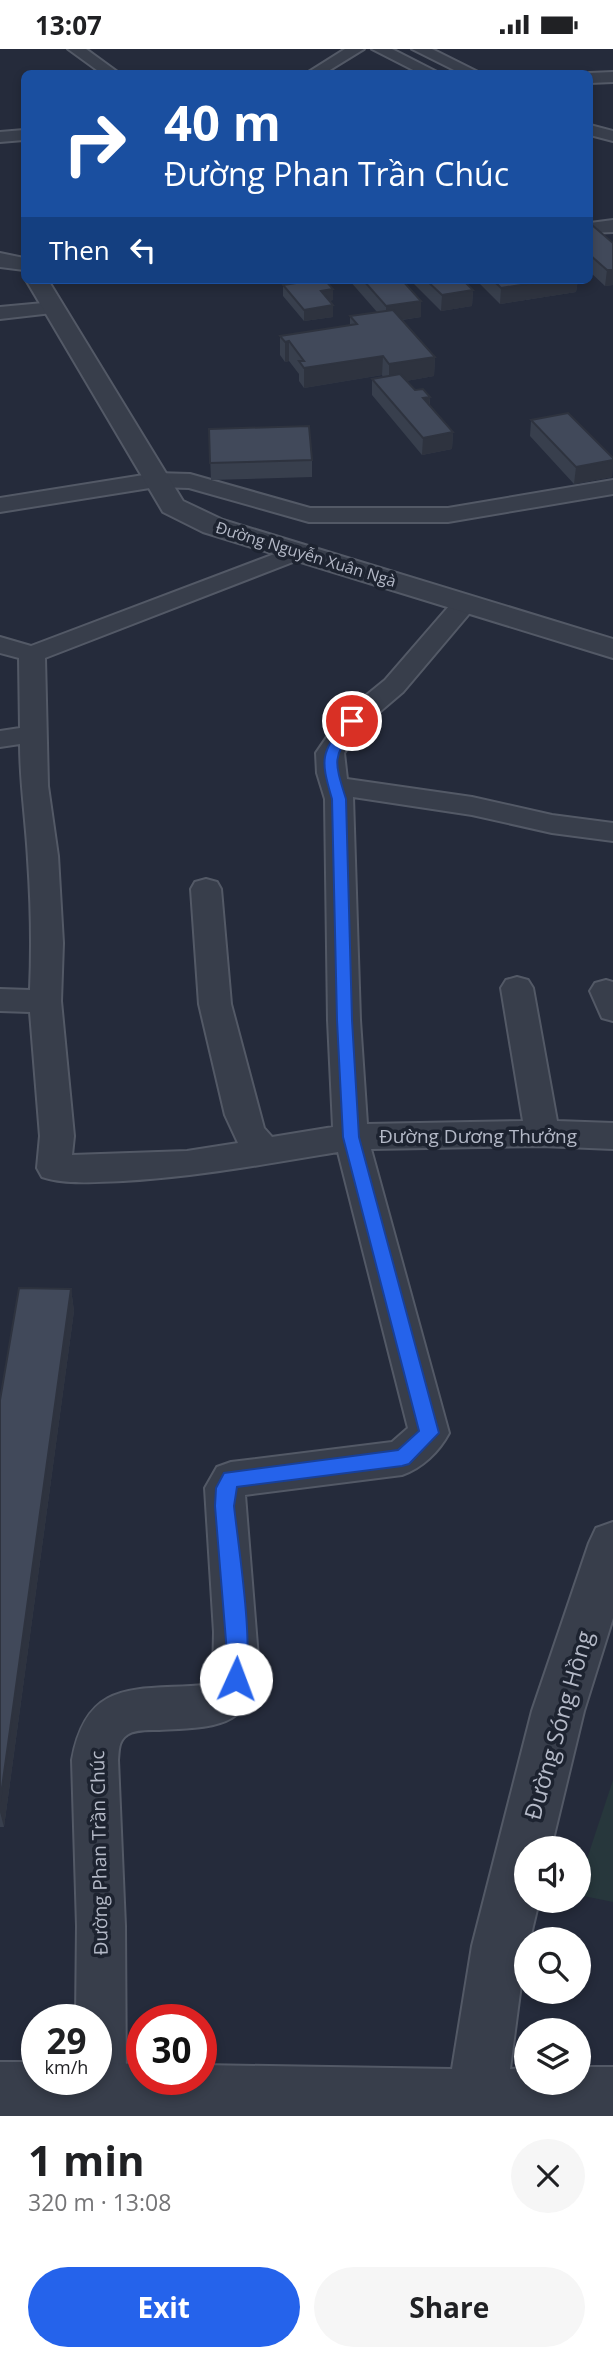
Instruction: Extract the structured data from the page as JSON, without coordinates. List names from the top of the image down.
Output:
{
  "streets": {
    "street": [
      "Đường Nguyễn Xuân Ngà",
      "Đường Dương Thưởng",
      "Đường Sóng Hồng",
      "Đường Phan Trần Chúc"
    ]
  },
  "crossings": [
    ["Đường Nguyễn Xuân Ngà", "Đường Phan Trần Chúc"],
    ["Đường Dương Thưởng", "Đường Phan Trần Chúc"]
  ],
  "page": {
    "status": "13:07",
    "turn": ["40 m", "Đường Phan Trần Chúc"],
    "then": "Then",
    "speed": "29 km/h",
    "limit": "30",
    "heading": ["1 min", "320 m · 13:08"],
    "buttons": ["Exit", "Share"]
  }
}
